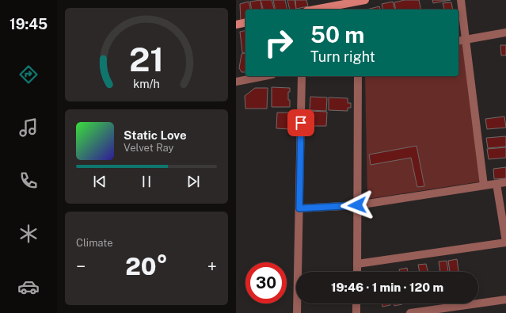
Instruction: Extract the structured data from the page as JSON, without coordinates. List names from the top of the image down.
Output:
{
  "page": {
    "tabs": "19:45",
    "turn": ["50 m", "Turn right"],
    "song": ["Static Love", "Velvet Ray"],
    "tile": "Climate",
    "heat": ["−", "20°", "+"],
    "limit": "30",
    "trip": "19:46 · 1 min · 120 m",
    "gauge": ["21", "km/h"]
  }
}
